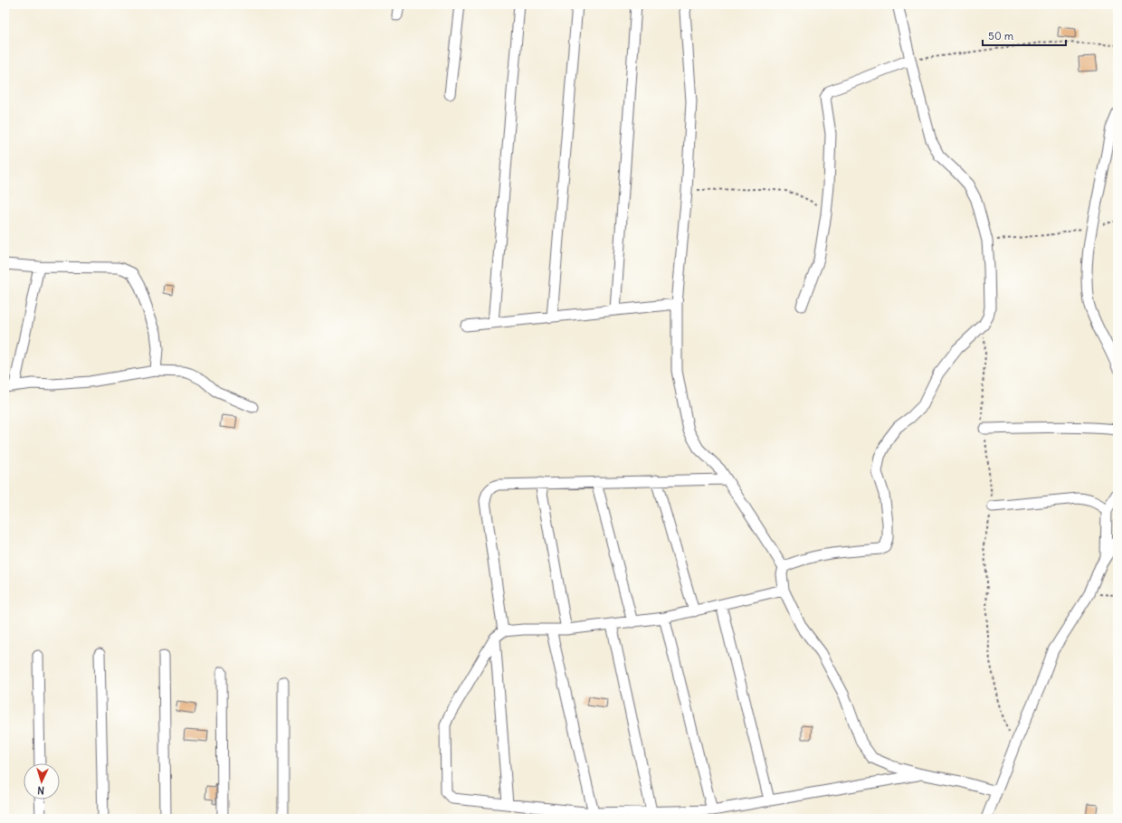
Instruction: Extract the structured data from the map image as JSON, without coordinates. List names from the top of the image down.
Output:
{
  "scale_bar": "50 m",
  "north": "bottom"
}
